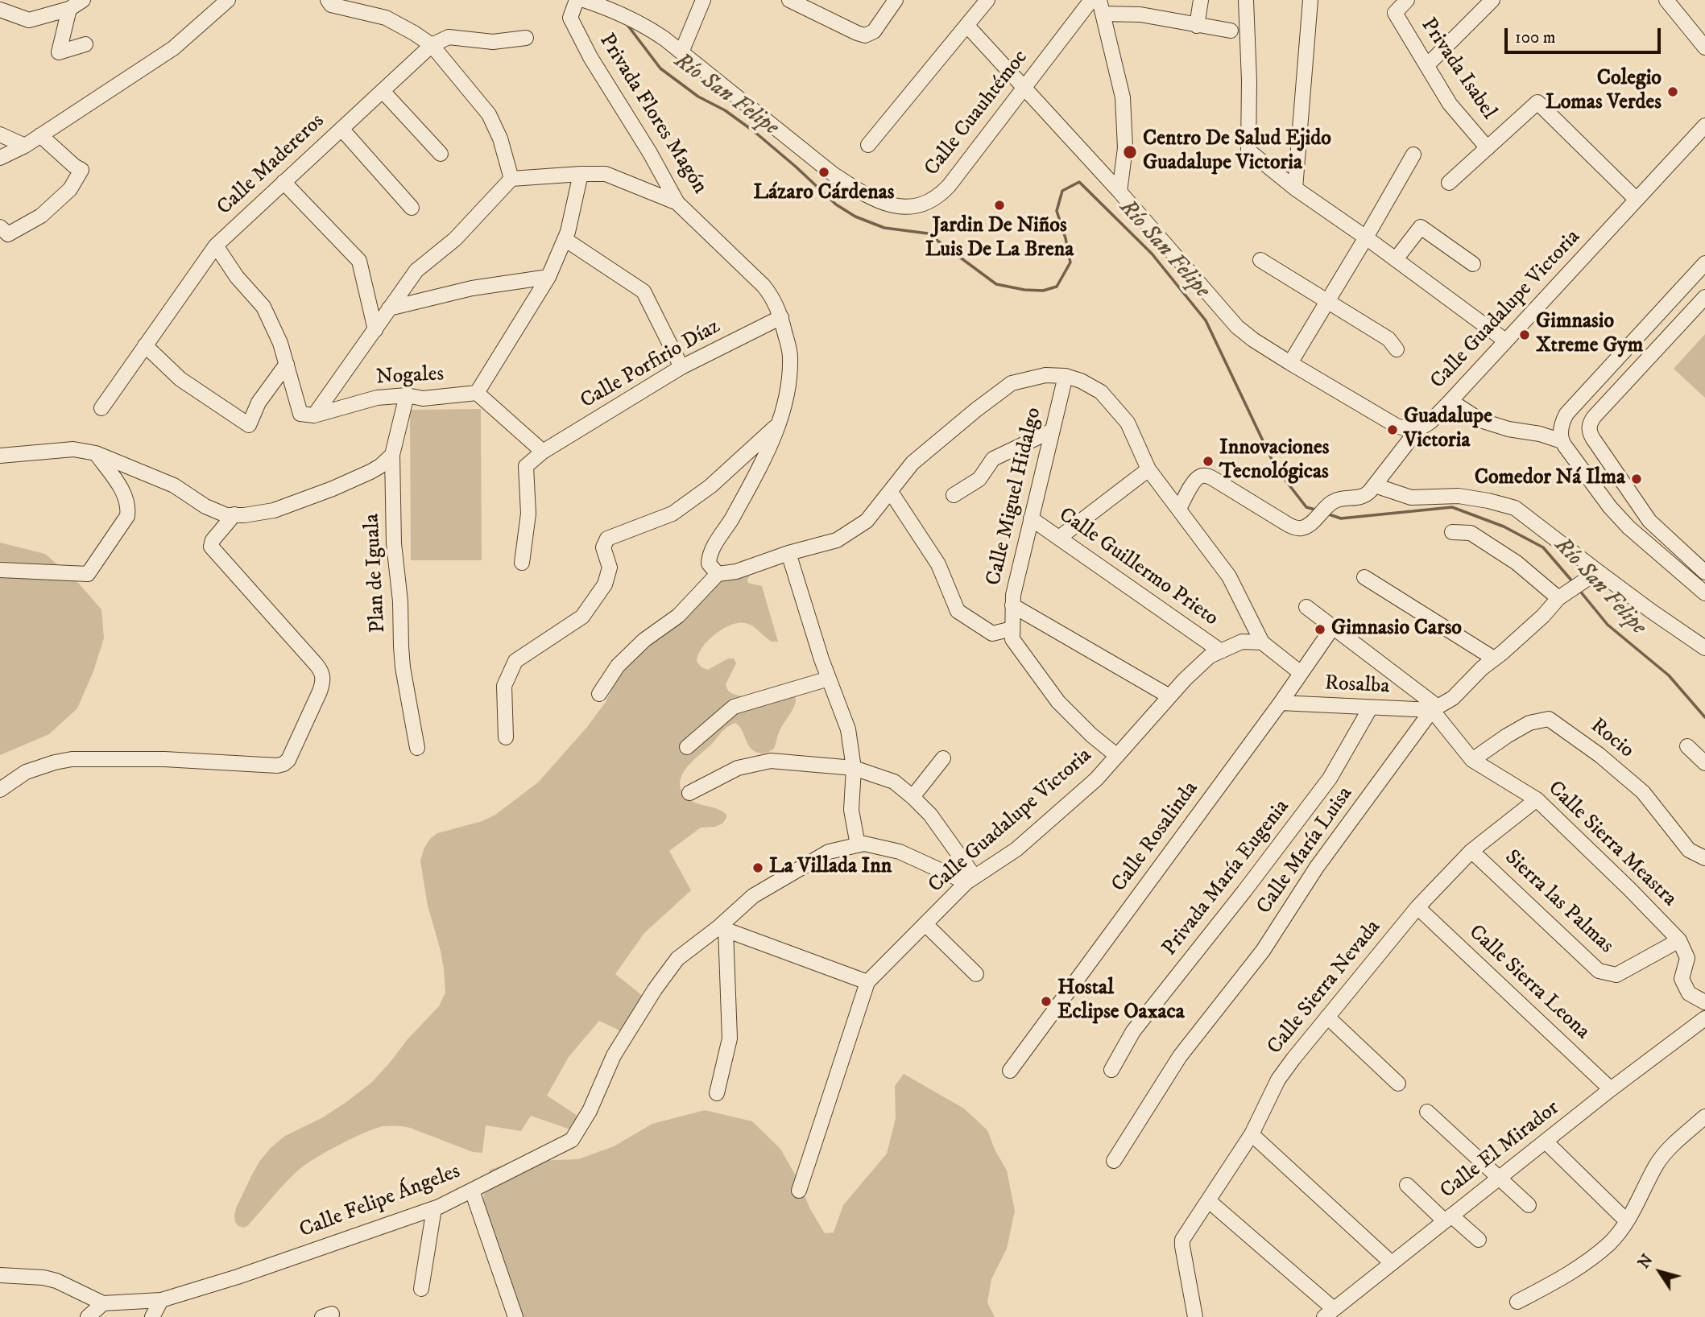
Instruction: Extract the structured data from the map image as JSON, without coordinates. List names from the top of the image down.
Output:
{
  "streets": {
    "street": [
      "Privada Isabel",
      "Calle Cuauhtémoc",
      "Privada Flores Magón",
      "Calle Madereros",
      "Calle Guadalupe Victoria",
      "Calle Porfirio Díaz",
      "Nogales",
      "Calle Miguel Hidalgo",
      "Calle Guillermo Prieto",
      "Plan de Iguala",
      "Rosalba",
      "Rocio",
      "Calle Rosalinda",
      "Calle Sierra Meastra",
      "Calle María Luisa",
      "Privada María Eugenia",
      "Sierra las Palmas",
      "Calle Sierra Leona",
      "Calle Sierra Nevada",
      "Calle El Mirador",
      "Calle Felipe Ángeles"
    ]
  },
  "crossings": [
    ["Privada Flores Magón", "Calle Porfirio Díaz"],
    ["Calle Guadalupe Victoria", "Calle Miguel Hidalgo"],
    ["Calle Guadalupe Victoria", "Calle Guillermo Prieto"],
    ["Calle Guadalupe Victoria", "Calle Felipe Ángeles"],
    ["Nogales", "Plan de Iguala"],
    ["Calle Miguel Hidalgo", "Calle Guillermo Prieto"],
    ["Rosalba", "Calle Rosalinda"],
    ["Rosalba", "Calle Sierra Meastra"],
    ["Rosalba", "Calle María Luisa"],
    ["Rosalba", "Privada María Eugenia"],
    ["Rocio", "Calle Sierra Meastra"],
    ["Calle Rosalinda", "Calle Sierra Meastra"],
    ["Calle Sierra Meastra", "Calle María Luisa"],
    ["Calle Sierra Meastra", "Sierra las Palmas"],
    ["Calle Sierra Meastra", "Calle Sierra Nevada"],
    ["Sierra las Palmas", "Calle Sierra Nevada"],
    ["Calle Sierra Leona", "Calle Sierra Nevada"],
    ["Calle Sierra Leona", "Calle El Mirador"]
  ],
  "water": ["Río San Felipe"],
  "places": [
    "Colegio Lomas Verdes",
    "Centro De Salud Ejido Guadalupe Victoria",
    "Lázaro Cárdenas",
    "Jardin De Niños Luis De La Brena",
    "Gimnasio Xtreme Gym",
    "Guadalupe Victoria",
    "Innovaciones Tecnológicas",
    "Comedor Ná Ilma",
    "Gimnasio Carso",
    "La Villada Inn",
    "Hostal Eclipse Oaxaca"
  ],
  "scale_bar": "100 m",
  "north": "top left"
}
